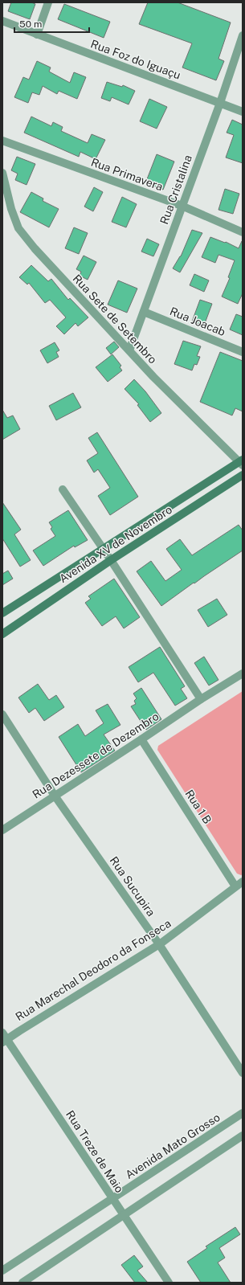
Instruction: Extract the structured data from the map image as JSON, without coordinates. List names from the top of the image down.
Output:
{
  "streets": {
    "main road": ["Avenida XV de Novembro"],
    "street": [
      "Rua Foz do Iguaçu",
      "Rua Primavera",
      "Rua Cristalina",
      "Rua Sete de Setembro",
      "Rua Joacab",
      "Rua Dezessete de Dezembro",
      "Rua 1 B",
      "Rua Sucupira",
      "Rua Marechal Deodoro da Fonseca",
      "Avenida Mato Grosso",
      "Rua Treze de Maio"
    ]
  },
  "crossings": [
    ["Rua Foz do Iguaçu", "Rua Cristalina"],
    ["Rua Primavera", "Rua Cristalina"],
    ["Rua Cristalina", "Rua Sete de Setembro"],
    ["Rua Cristalina", "Rua Joacab"],
    ["Rua Sete de Setembro", "Avenida XV de Novembro"],
    ["Rua Dezessete de Dezembro", "Rua 1 B"],
    ["Rua Dezessete de Dezembro", "Rua Sucupira"],
    ["Rua 1 B", "Rua Marechal Deodoro da Fonseca"],
    ["Rua Sucupira", "Rua Marechal Deodoro da Fonseca"],
    ["Rua Marechal Deodoro da Fonseca", "Rua Treze de Maio"],
    ["Avenida Mato Grosso", "Rua Treze de Maio"]
  ],
  "scale_bar": "50 m"
}
